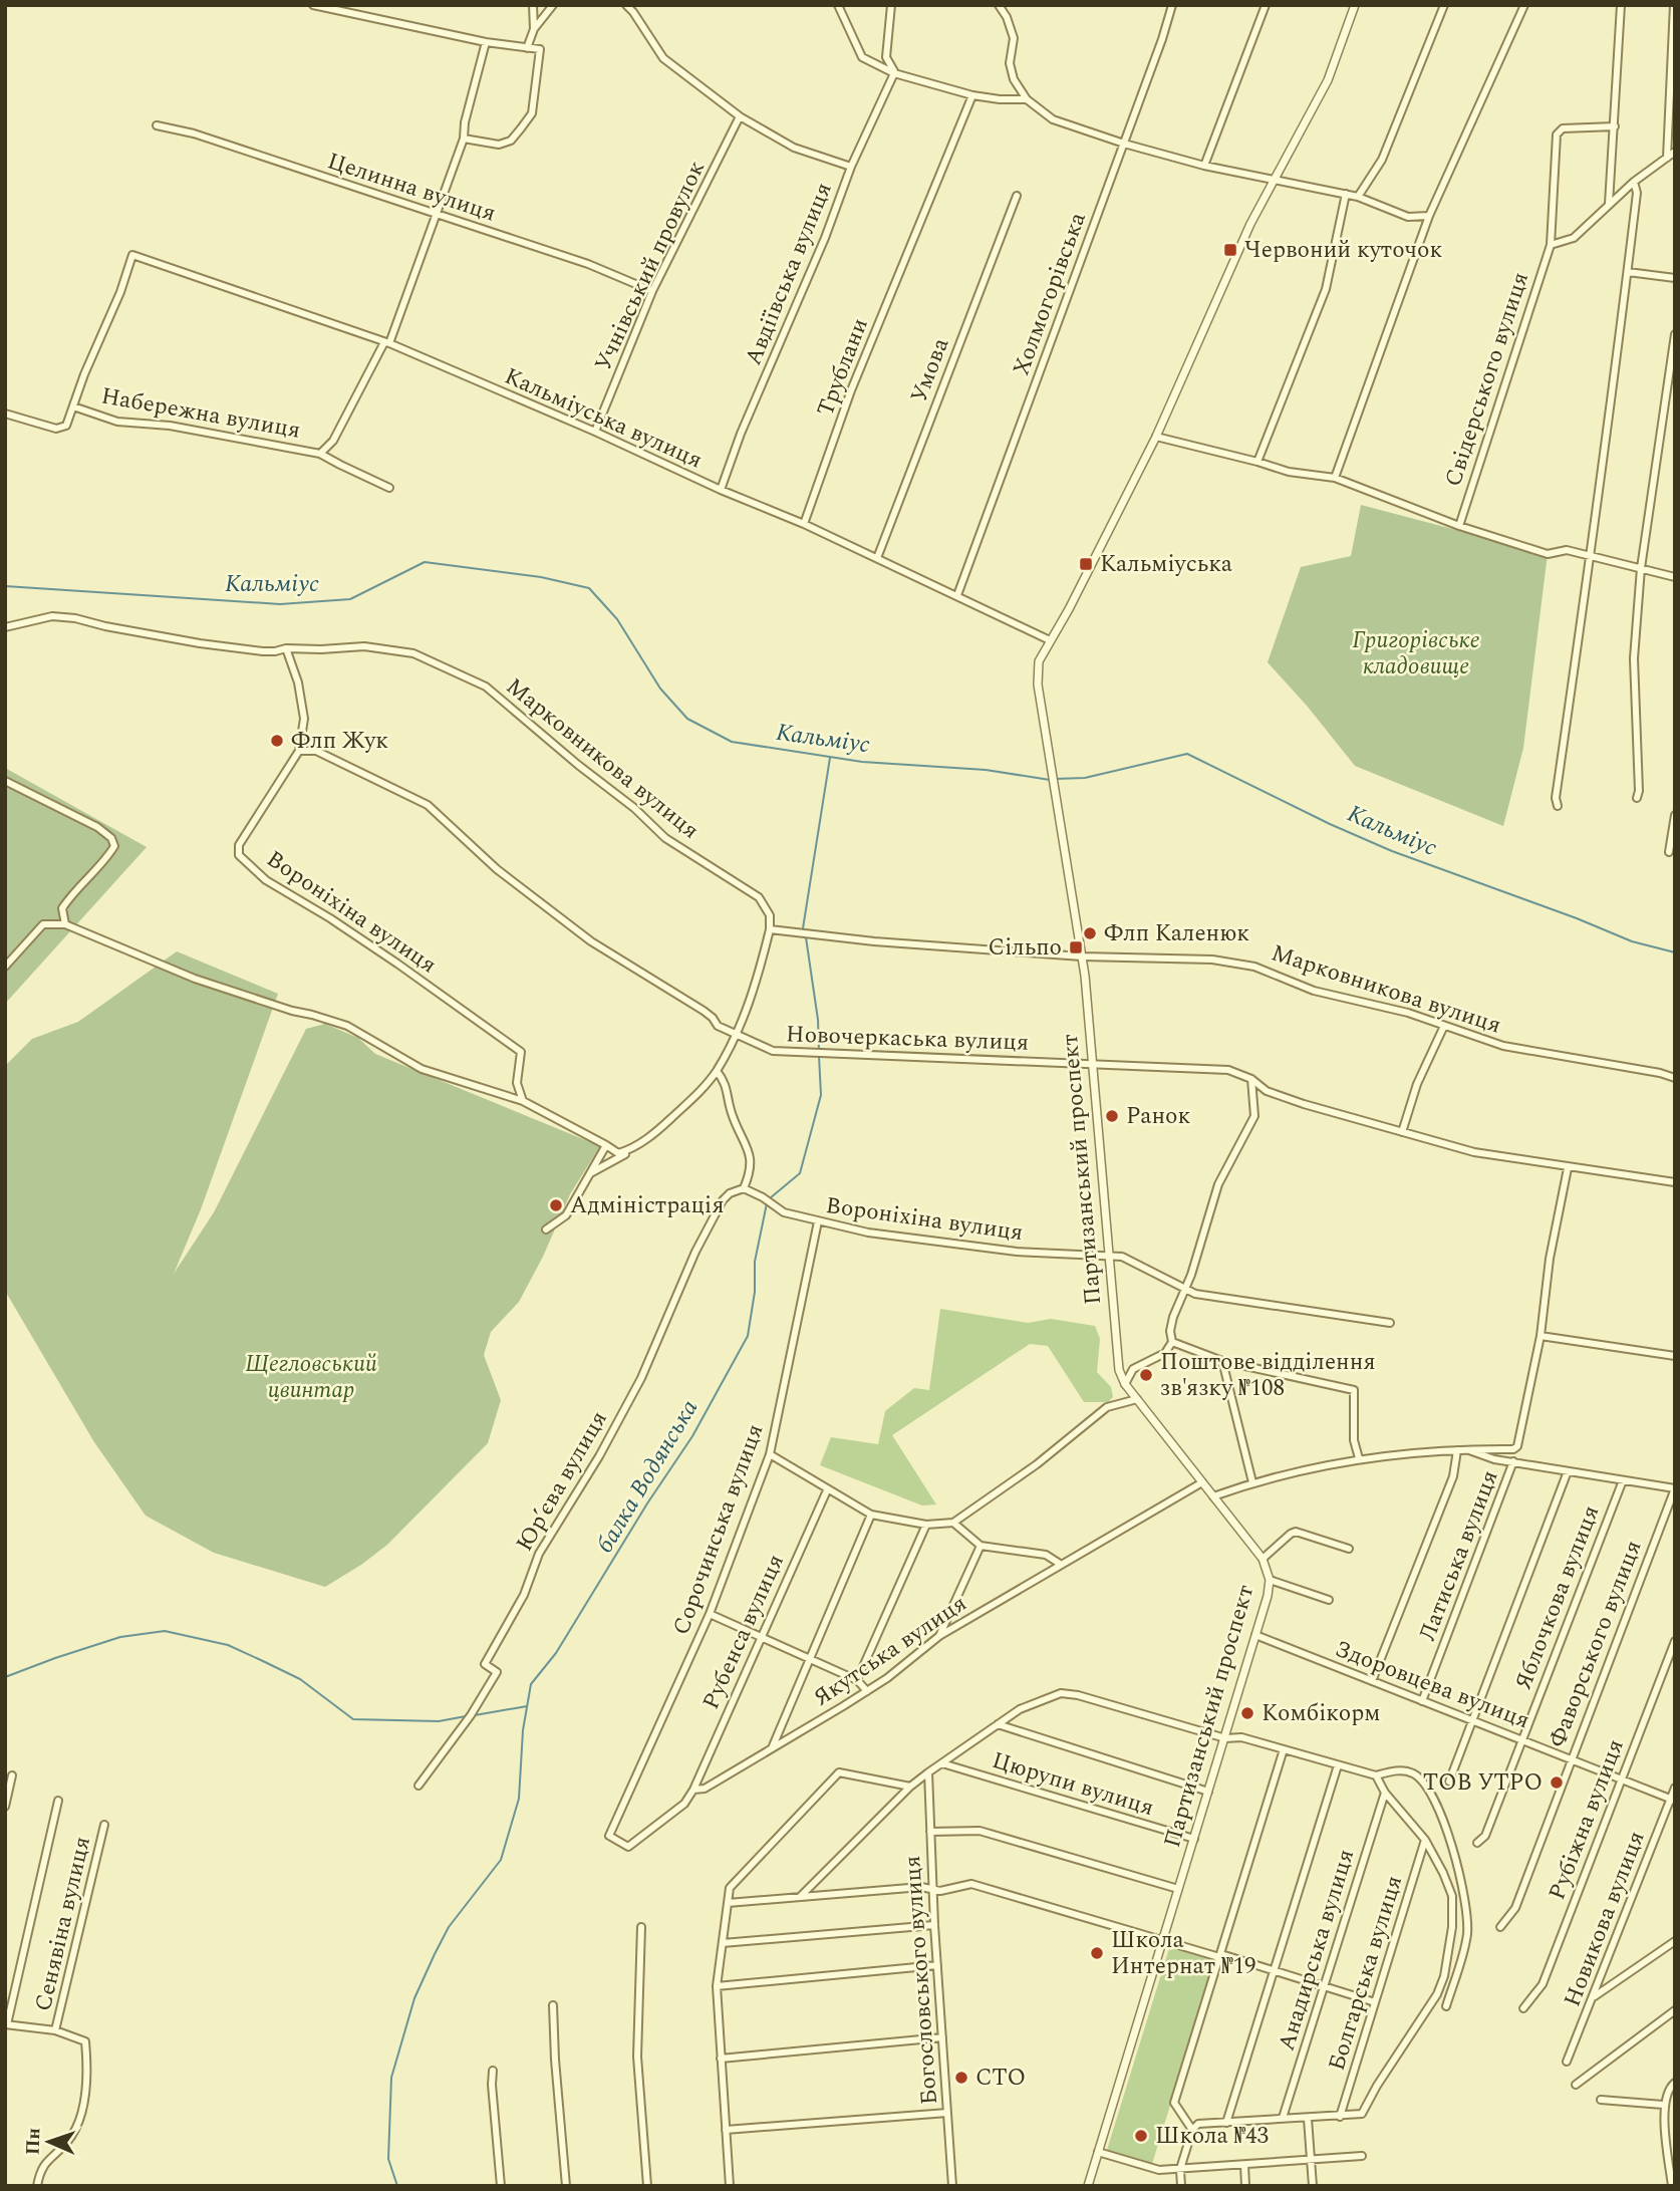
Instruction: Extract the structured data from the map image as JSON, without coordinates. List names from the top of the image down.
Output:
{
  "streets": {
    "street": [
      "Целинна вулиця",
      "Учнівський провулок",
      "Авдіївська вулиця",
      "Холмогорівська",
      "Трублани",
      "Умова",
      "Свiдерського вулиця",
      "Набережна вулиця",
      "Кальміуська вулиця",
      "Марковникова вулиця",
      "Вороніхіна вулиця",
      "Новочеркаська вулиця",
      "Партизанський проспект",
      "Юр’єва вулиця",
      "Сорочинська вулиця",
      "Латиська вулиця",
      "Яблочкова вулиця",
      "Рубенса вулиця",
      "Фаворського вулиця",
      "Якутська вулиця",
      "Здоровцева вулиця",
      "Цюрупи вулиця",
      "Рубіжна вулиця",
      "Новикова вулиця",
      "Сенявіна вулиця",
      "Анадирська вулиця",
      "Болгарська вулиця",
      "Богословського вулиця"
    ]
  },
  "crossings": [
    ["Целинна вулиця", "Учнівський провулок"],
    ["Целинна вулиця", "Набережна вулиця"],
    ["Учнівський провулок", "Кальміуська вулиця"],
    ["Авдіївська вулиця", "Кальміуська вулиця"],
    ["Холмогорівська", "Кальміуська вулиця"],
    ["Трублани", "Кальміуська вулиця"],
    ["Умова", "Кальміуська вулиця"],
    ["Набережна вулиця", "Кальміуська вулиця"],
    ["Кальміуська вулиця", "Партизанський проспект"],
    ["Марковникова вулиця", "Вороніхіна вулиця"],
    ["Марковникова вулиця", "Партизанський проспект"],
    ["Вороніхіна вулиця", "Новочеркаська вулиця"],
    ["Вороніхіна вулиця", "Партизанський проспект"],
    ["Вороніхіна вулиця", "Юр’єва вулиця"],
    ["Вороніхіна вулиця", "Сорочинська вулиця"],
    ["Новочеркаська вулиця", "Партизанський проспект"],
    ["Партизанський проспект", "Якутська вулиця"],
    ["Партизанський проспект", "Здоровцева вулиця"],
    ["Партизанський проспект", "Цюрупи вулиця"],
    ["Сорочинська вулиця", "Якутська вулиця"],
    ["Латиська вулиця", "Здоровцева вулиця"],
    ["Яблочкова вулиця", "Здоровцева вулиця"],
    ["Рубенса вулиця", "Якутська вулиця"],
    ["Фаворського вулиця", "Здоровцева вулиця"],
    ["Здоровцева вулиця", "Рубіжна вулиця"],
    ["Здоровцева вулиця", "Новикова вулиця"]
  ],
  "water": ["Кальміус", "балка Водянська"],
  "parks": ["Григорівське кладовище", "Щегловський цвинтар"],
  "places": {
    "transit": ["Червоний куточок", "Кальміуська", "Сільпо"],
    "other": [
      "Флп Жук",
      "Флп Каленюк",
      "Ранок",
      "Адміністрація",
      "Поштове відділення зв'язку №108",
      "Комбікорм",
      "ТОВ УТРО",
      "Школа Интернат №19",
      "СТО",
      "Школа №43"
    ]
  },
  "north": "left"
}
